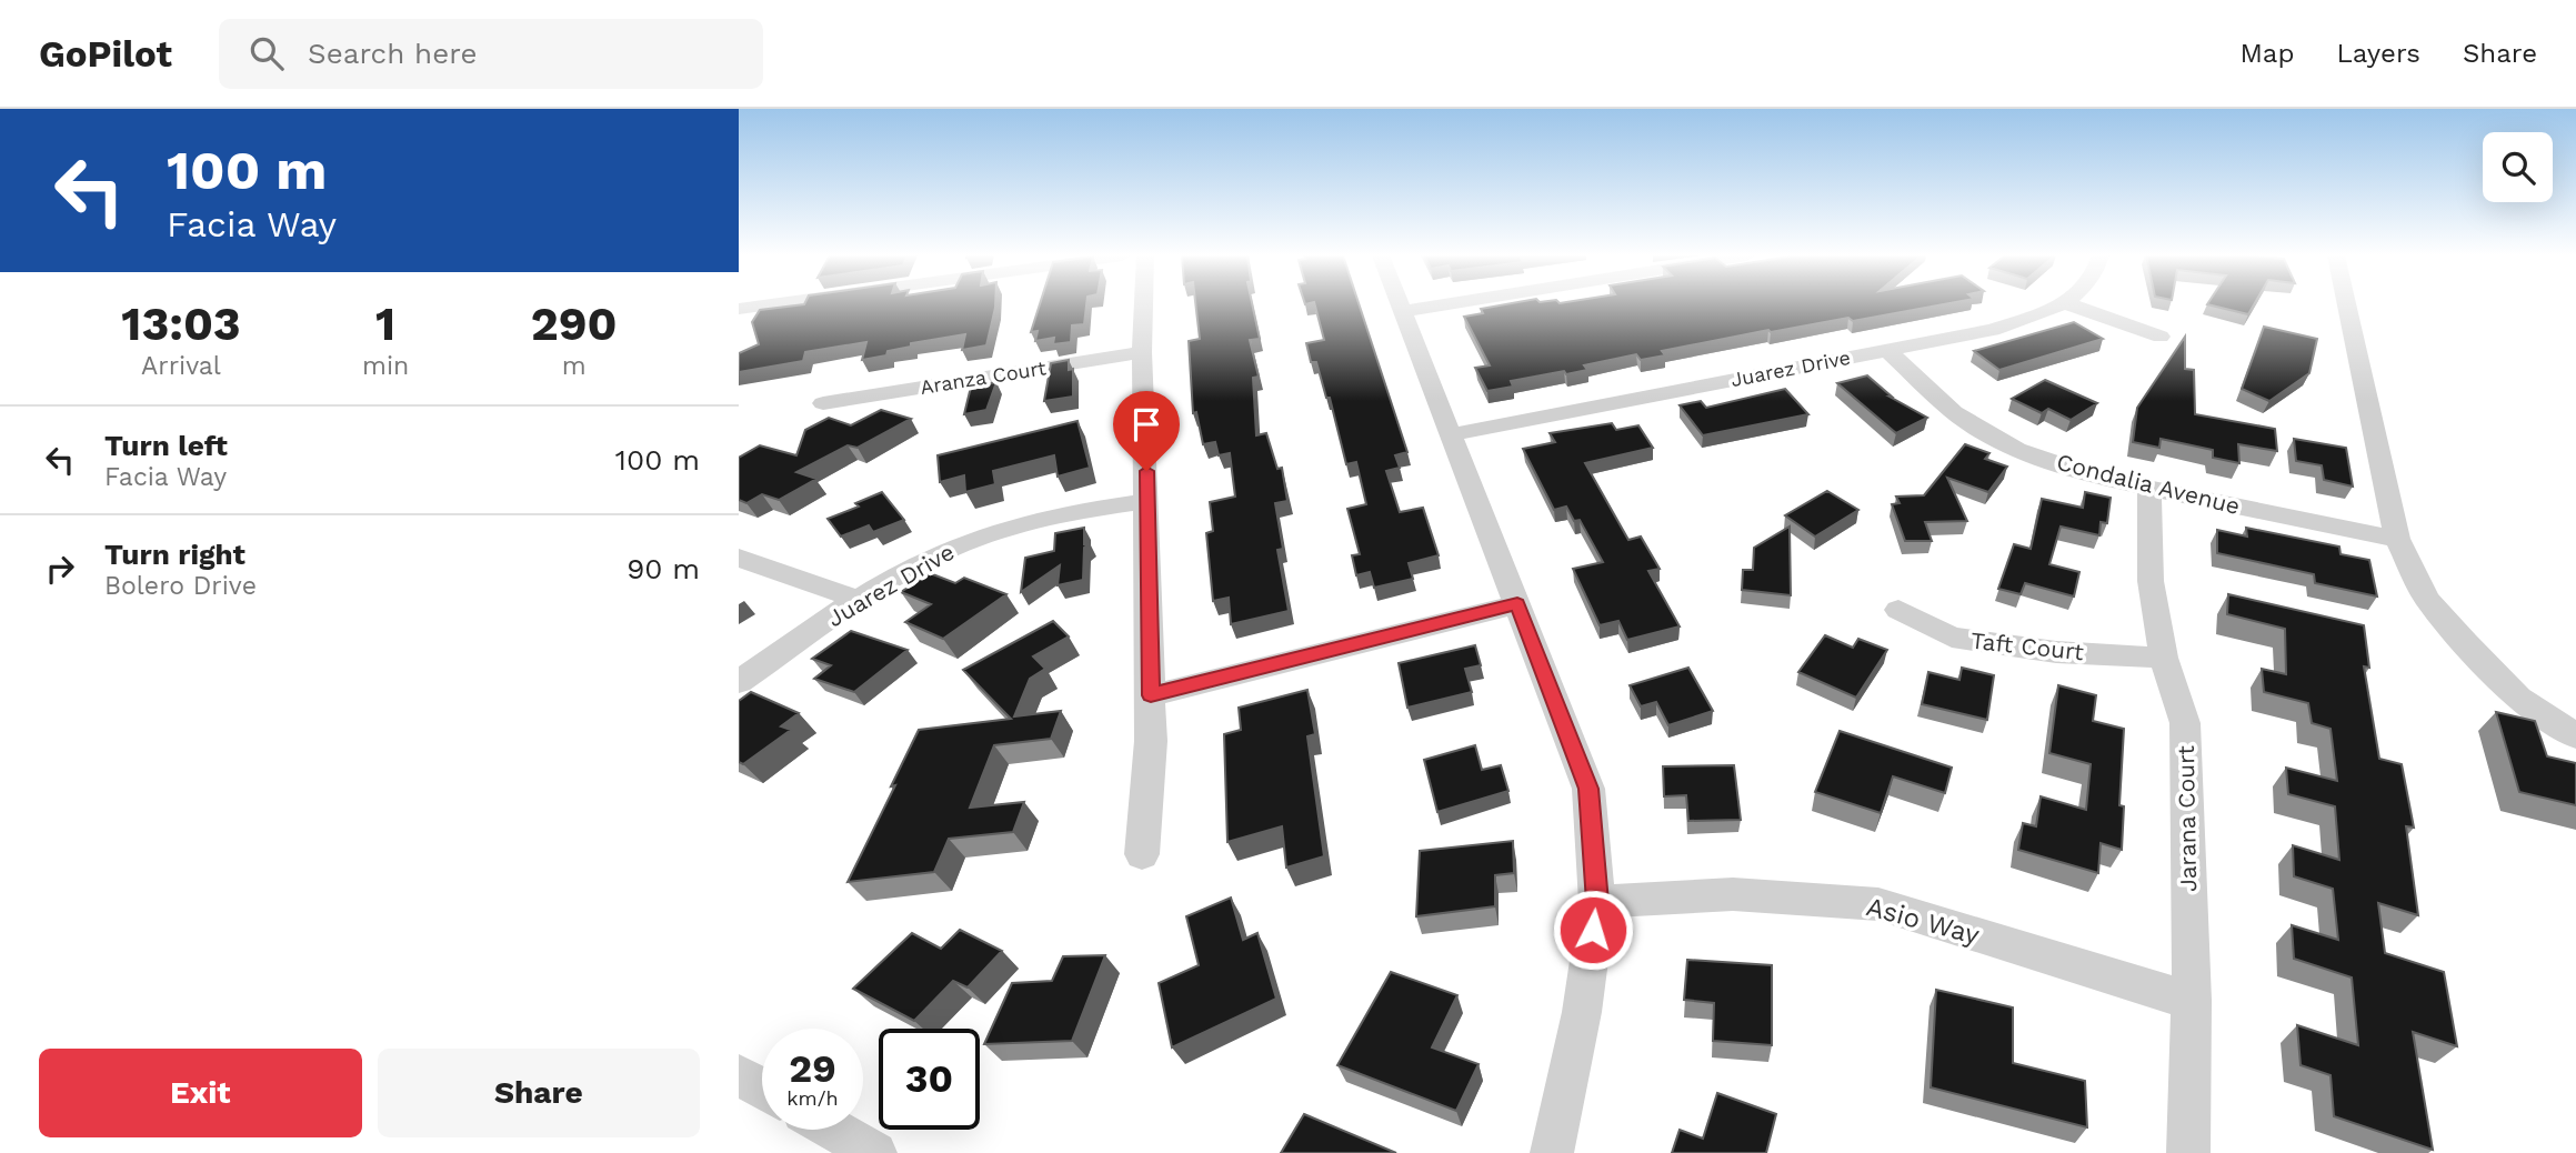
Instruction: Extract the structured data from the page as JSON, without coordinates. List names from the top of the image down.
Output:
{
  "streets": {
    "street": [
      "Juarez Drive",
      "Aranza Court",
      "Condalia Avenue",
      "Taft Court",
      "Jarana Court",
      "Asio Way"
    ]
  },
  "crossings": [
    ["Juarez Drive", "Condalia Avenue"],
    ["Condalia Avenue", "Jarana Court"],
    ["Taft Court", "Jarana Court"],
    ["Jarana Court", "Asio Way"]
  ],
  "page": {
    "header": "GoPilot",
    "search": "Search here",
    "nav": ["Map", "Layers", "Share"],
    "turn": ["100 m", "Facia Way"],
    "eta": [
      "13:03",
      "Arrival",
      "1",
      "min",
      "290",
      "m"
    ],
    "list": [
      {
        "name": "Turn left",
        "note": "Facia Way",
        "value": "100 m"
      },
      {
        "name": "Turn right",
        "note": "Bolero Drive",
        "value": "90 m"
      }
    ],
    "speed": "29 km/h",
    "limit": "30",
    "buttons": ["Exit", "Share"]
  }
}
